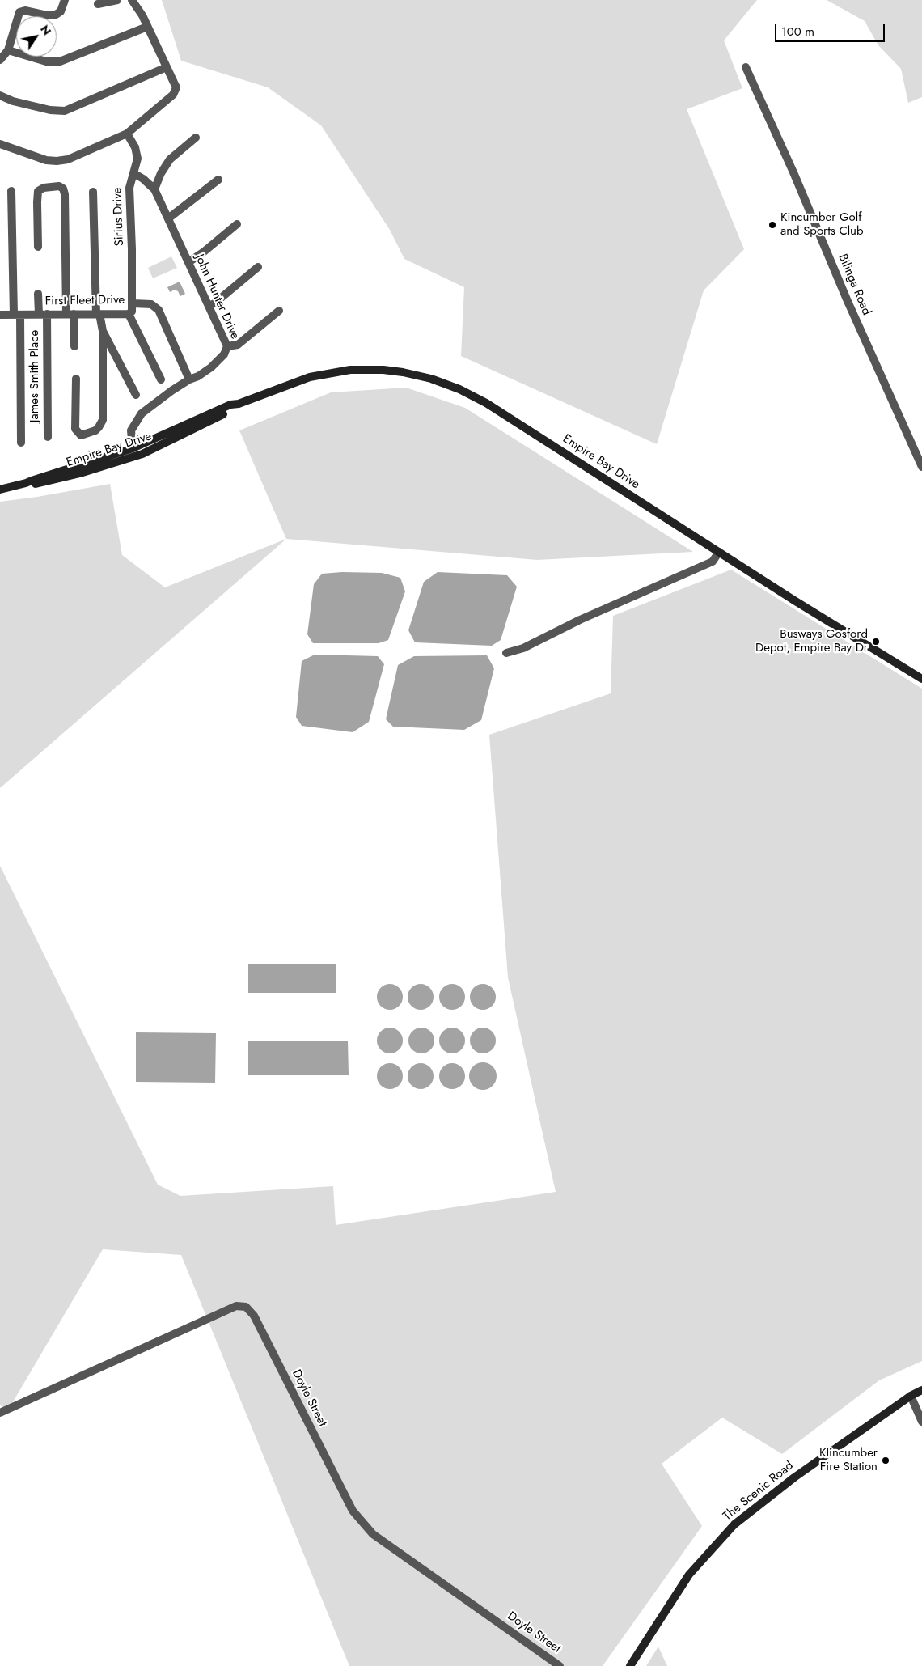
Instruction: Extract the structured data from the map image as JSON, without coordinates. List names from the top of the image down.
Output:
{
  "streets": {
    "main road": ["Empire Bay Drive", "The Scenic Road"],
    "street": [
      "Sirius Drive",
      "Bilinga Road",
      "John Hunter Drive",
      "First Fleet Drive",
      "James Smith Place",
      "Doyle Street"
    ]
  },
  "crossings": [
    ["Sirius Drive", "John Hunter Drive"],
    ["Sirius Drive", "First Fleet Drive"],
    ["John Hunter Drive", "First Fleet Drive"],
    ["John Hunter Drive", "Empire Bay Drive"],
    ["First Fleet Drive", "James Smith Place"]
  ],
  "places": ["Kincumber Golf and Sports Club", "Busways Gosford Depot, Empire Bay Dr", "KIincumber Fire Station"],
  "scale_bar": "100 m",
  "north": "top right"
}
